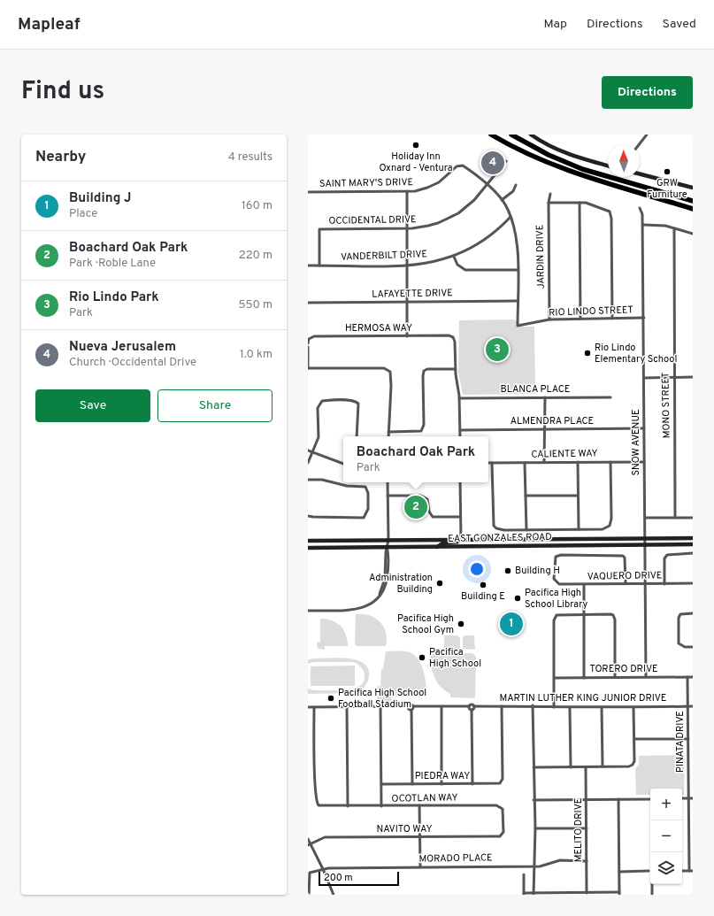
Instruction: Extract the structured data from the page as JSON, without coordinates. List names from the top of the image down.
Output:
{
  "streets": {
    "main road": ["EAST GONZALES ROAD"],
    "street": [
      "SAINT MARY'S DRIVE",
      "OCCIDENTAL DRIVE",
      "VANDERBILT DRIVE",
      "JARDIN DRIVE",
      "LAFAYETTE DRIVE",
      "RIO LINDO STREET",
      "HERMOSA WAY",
      "BLANCA PLACE",
      "MONO STREET",
      "ALMENDRA PLACE",
      "SNOW AVENUE",
      "CALIENTE WAY",
      "VAQUERO DRIVE",
      "TORERO DRIVE",
      "MARTIN LUTHER KING JUNIOR DRIVE",
      "PINATA DRIVE",
      "PIEDRA WAY",
      "OCOTLAN WAY",
      "NAVITO WAY",
      "MELITO DRIVE",
      "MORADO PLACE"
    ]
  },
  "crossings": [
    ["SAINT MARY'S DRIVE", "OCCIDENTAL DRIVE"],
    ["OCCIDENTAL DRIVE", "VANDERBILT DRIVE"],
    ["JARDIN DRIVE", "RIO LINDO STREET"],
    ["LAFAYETTE DRIVE", "RIO LINDO STREET"],
    ["RIO LINDO STREET", "SNOW AVENUE"],
    ["ALMENDRA PLACE", "SNOW AVENUE"],
    ["SNOW AVENUE", "CALIENTE WAY"],
    ["SNOW AVENUE", "EAST GONZALES ROAD"],
    ["SNOW AVENUE", "VAQUERO DRIVE"],
    ["SNOW AVENUE", "TORERO DRIVE"],
    ["TORERO DRIVE", "PINATA DRIVE"],
    ["MARTIN LUTHER KING JUNIOR DRIVE", "PINATA DRIVE"],
    ["MARTIN LUTHER KING JUNIOR DRIVE", "PIEDRA WAY"],
    ["OCOTLAN WAY", "NAVITO WAY"],
    ["MELITO DRIVE", "MORADO PLACE"]
  ],
  "places": [
    "Holiday Inn Oxnard - Ventura",
    "GRW Furniture",
    "Rio Lindo Elementary School",
    "Building H",
    "Administration Building",
    "Building E",
    "Pacifica High School Library",
    "Pacifica High School Gym",
    "Pacifica High School",
    "Pacifica High School Football Stadium"
  ],
  "scale_bar": "200 m",
  "north": "top",
  "page": {
    "header": "Mapleaf",
    "nav": ["Map", "Directions", "Saved"],
    "title": "Find us",
    "buttons": [
      "Directions",
      ["Save", "Share"]
    ],
    "heading": ["Nearby", "4 results"],
    "pins": [
      "4",
      "3",
      "2",
      "1"
    ],
    "list": [
      {
        "mark": "1",
        "name": "Building J",
        "note": "Place",
        "value": "160 m"
      },
      {
        "mark": "2",
        "name": "Boachard Oak Park",
        "note": "Park · Roble Lane",
        "value": "220 m"
      },
      {
        "mark": "3",
        "name": "Rio Lindo Park",
        "note": "Park",
        "value": "550 m"
      },
      {
        "mark": "4",
        "name": "Nueva Jerusalem",
        "note": "Church · Occidental Drive",
        "value": "1.0 km"
      }
    ],
    "popup": ["Boachard Oak Park", "Park"],
    "map_buttons": ["+", "−"],
    "scale": "200 m"
  }
}
